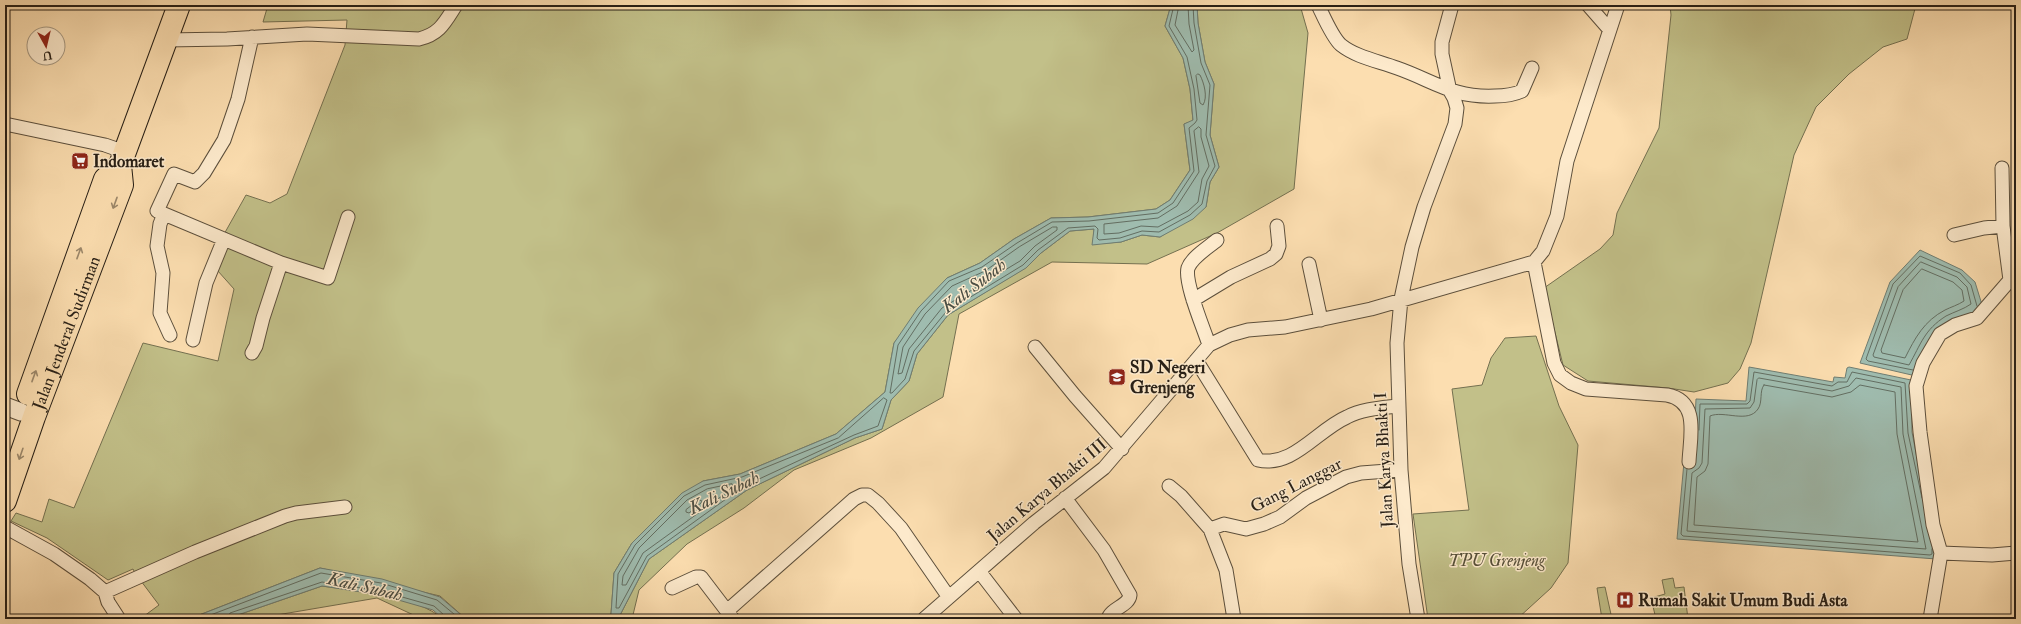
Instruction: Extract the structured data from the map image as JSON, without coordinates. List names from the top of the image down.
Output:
{
  "streets": {
    "highway": ["Jalan Jenderal Sudirman"],
    "street": ["Jalan Karya Bhakti I", "Gang Langgar", "Jalan Karya Bhakti III"]
  },
  "crossings": [
    ["Jalan Karya Bhakti I", "Gang Langgar"],
    ["Jalan Karya Bhakti I", "Jalan Karya Bhakti III"]
  ],
  "water": ["Kali Subah"],
  "parks": ["TPU Grenjeng"],
  "places": {
    "supermarket": ["Indomaret"],
    "school or university": ["SD Negeri Grenjeng"],
    "hospital": ["Rumah Sakit Umum Budi Asta"]
  },
  "north": "bottom"
}
